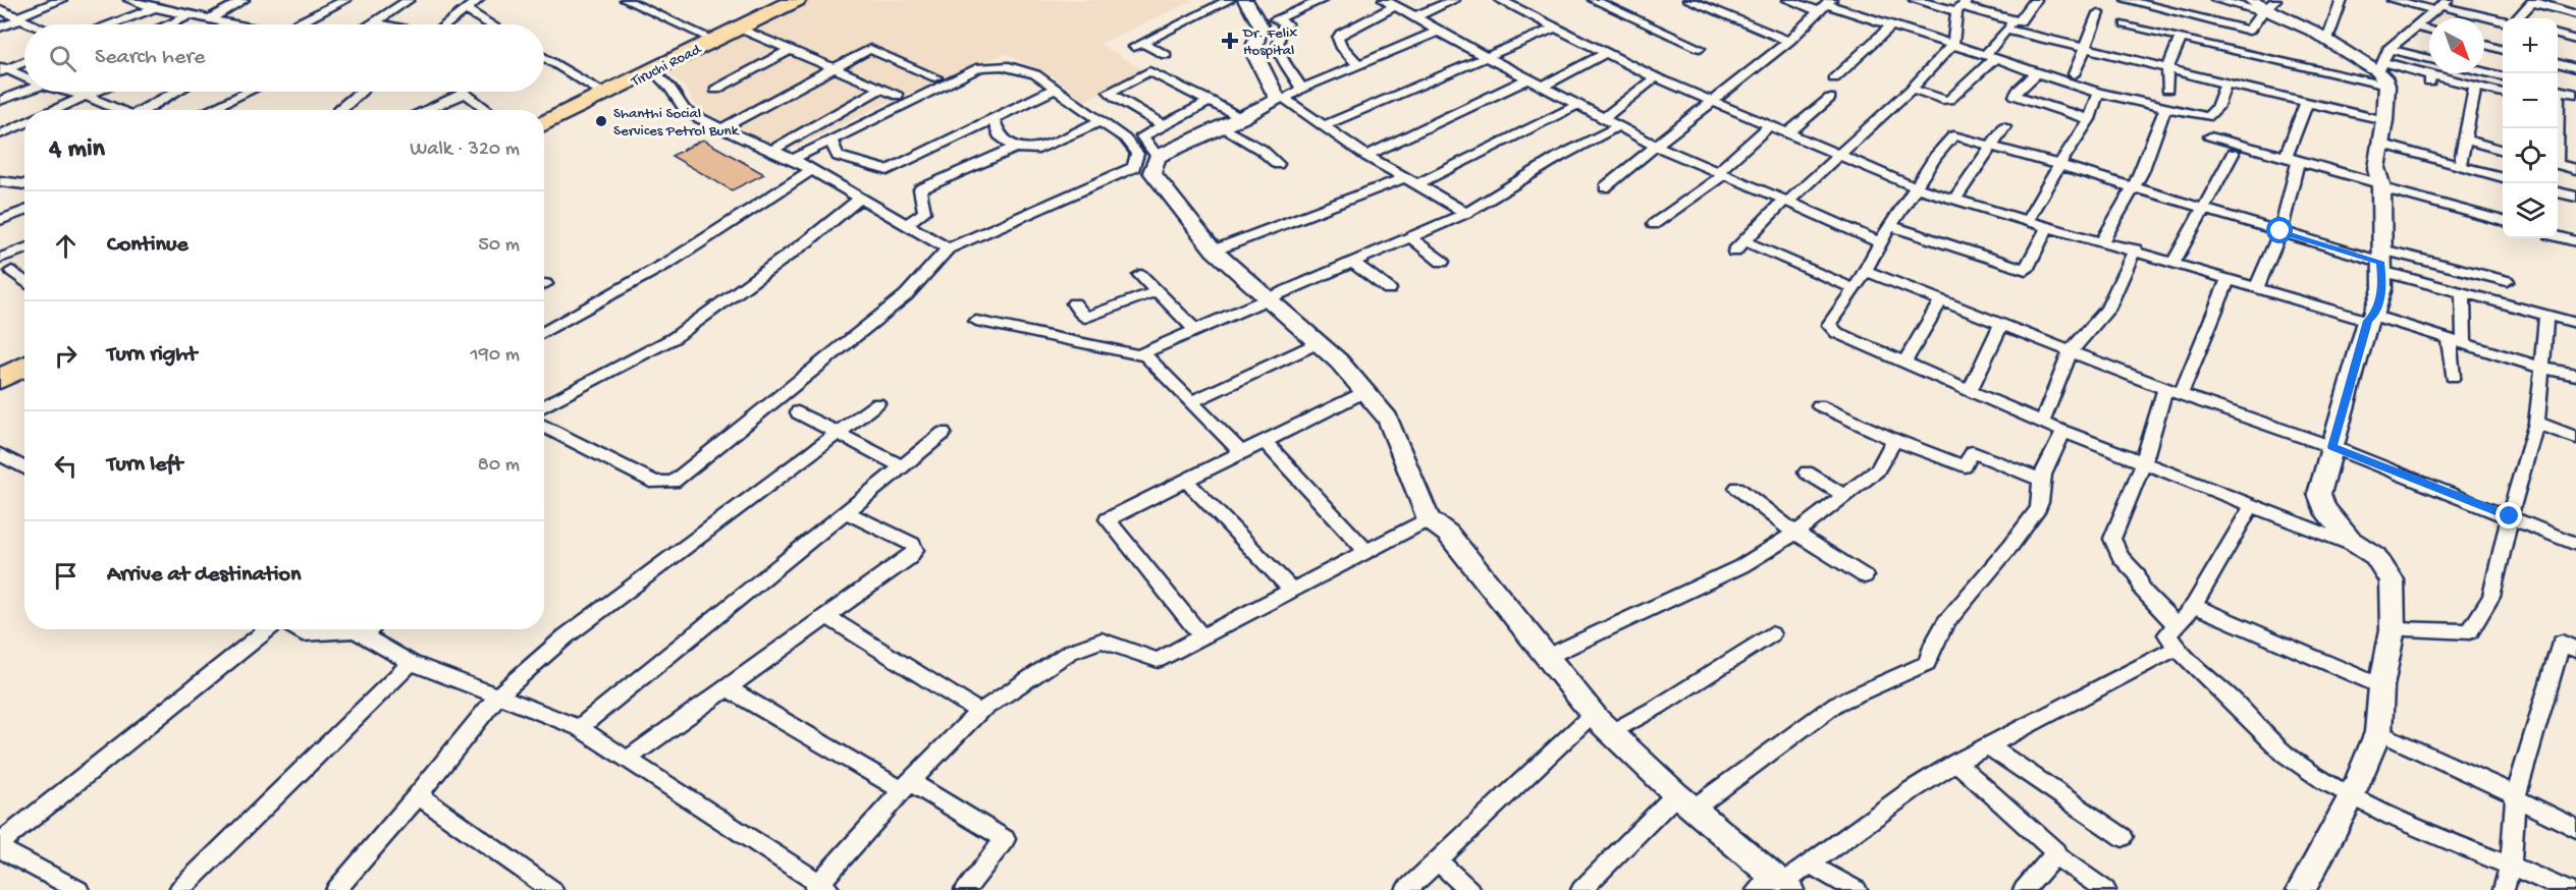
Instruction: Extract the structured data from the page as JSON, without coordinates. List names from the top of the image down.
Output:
{
  "streets": {
    "highway": ["Tiruchi Road"]
  },
  "places": {
    "health": ["Dr. Felix Hospital"],
    "other": ["Shanthi Social Services Petrol Bunk"]
  },
  "north": "bottom right",
  "page": {
    "map_buttons": ["+", "−"],
    "search": "Search here",
    "heading": ["4 min", "Walk · 320 m"],
    "list": [
      ["Continue", "50 m"],
      ["Turn right", "190 m"],
      ["Turn left", "80 m"],
      "Arrive at destination"
    ]
  }
}
